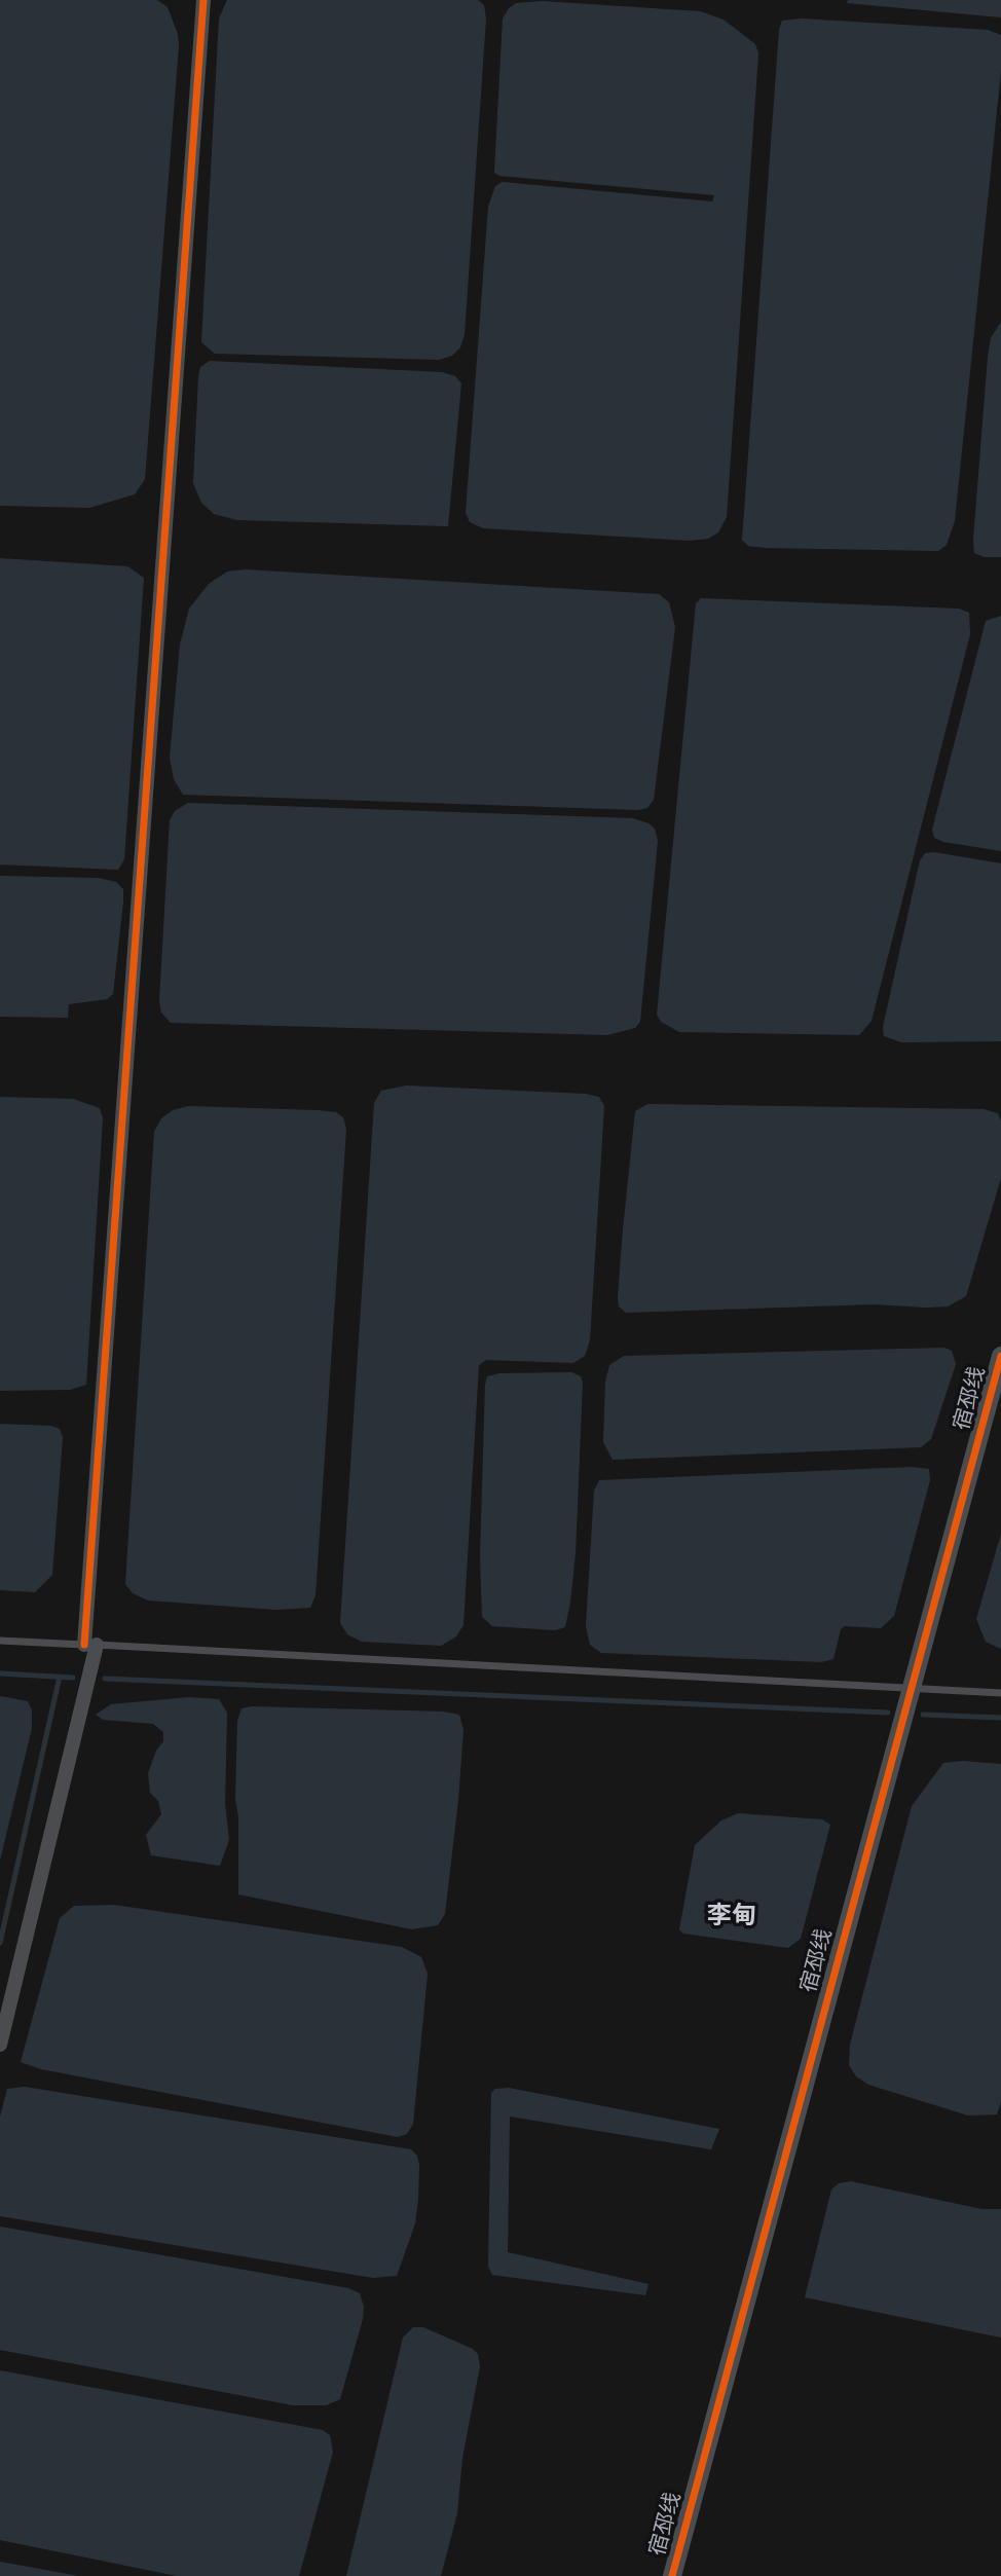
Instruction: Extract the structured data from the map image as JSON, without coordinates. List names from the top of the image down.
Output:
{
  "streets": {
    "street": ["宿邳线"]
  },
  "districts": ["李甸"]
}
